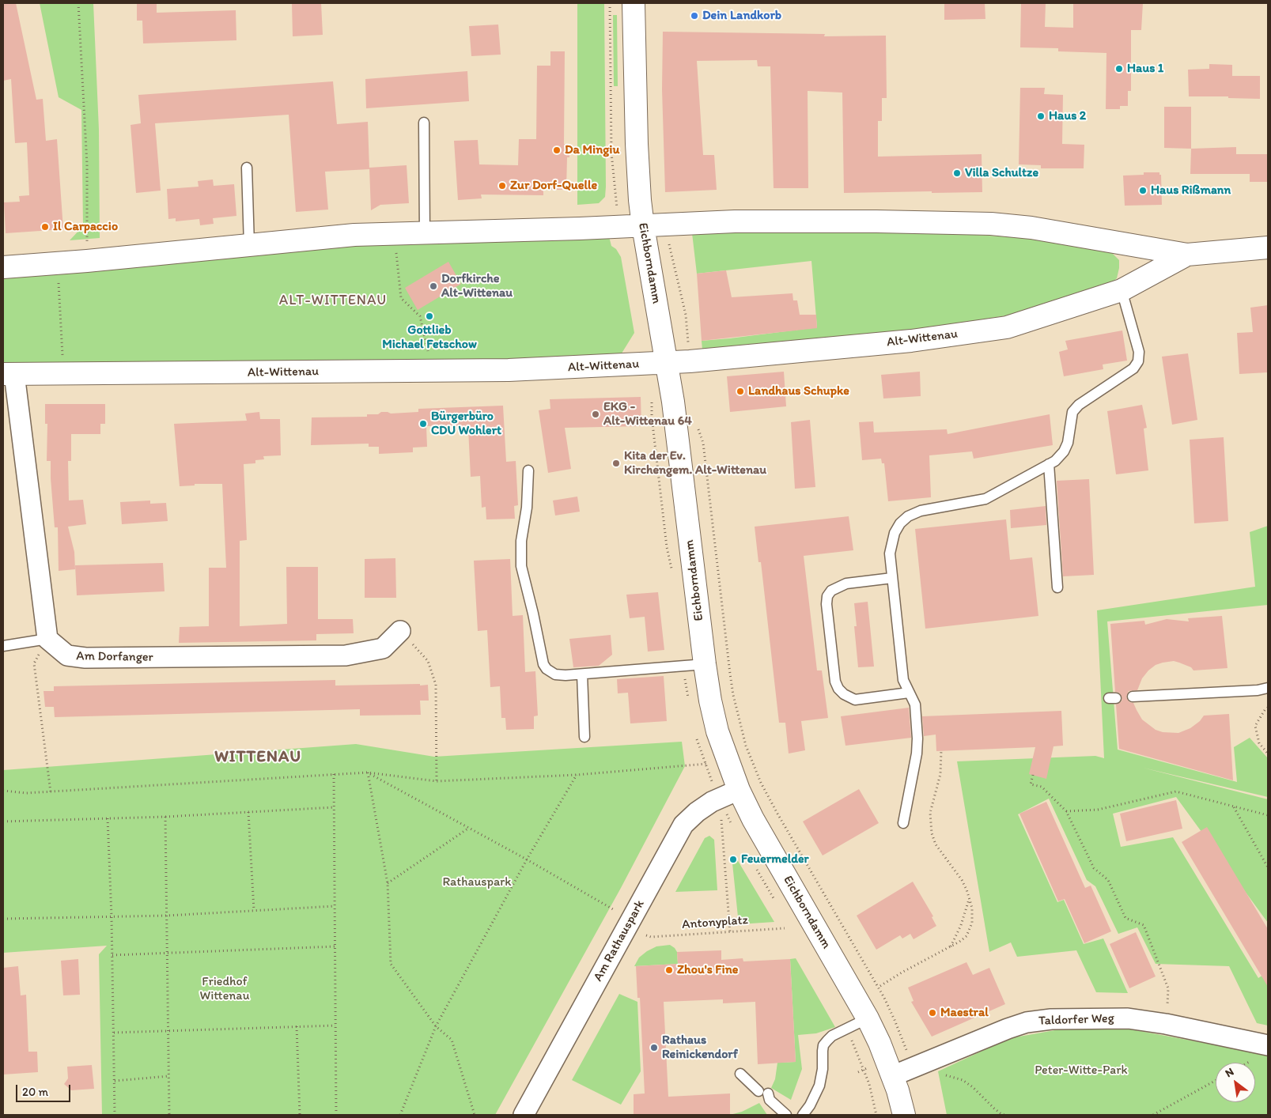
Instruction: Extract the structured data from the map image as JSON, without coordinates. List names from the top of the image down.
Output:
{
  "streets": {
    "main road": ["Eichborndamm", "Alt-Wittenau"],
    "street": ["Am Dorfanger", "Am Rathauspark", "Taldorfer Weg"],
    "path": ["Antonyplatz"]
  },
  "crossings": [
    ["Eichborndamm", "Alt-Wittenau"],
    ["Eichborndamm", "Am Rathauspark"],
    ["Eichborndamm", "Taldorfer Weg"]
  ],
  "districts": ["ALT-WITTENAU", "WITTENAU"],
  "parks": ["Rathauspark", "Friedhof Wittenau", "Peter-Witte-Park"],
  "places": [
    "Dein Landkorb",
    "Haus 1",
    "Haus 2",
    "Da Mingiu",
    "Villa Schultze",
    "Zur Dorf-Quelle",
    "Haus Rißmann",
    "Il Carpaccio",
    "Dorfkirche Alt-Wittenau",
    "Gottlieb Michael Fetschow",
    "Landhaus Schupke",
    "EKG - Alt-Wittenau 64",
    "Bürgerbüro CDU Wohlert",
    "Kita der Ev. Kirchengem. Alt-Wittenau",
    "Feuermelder",
    "Zhou's Fine",
    "Maestral",
    "Rathaus Reinickendorf"
  ],
  "scale_bar": "20 m",
  "north": "top left"
}
